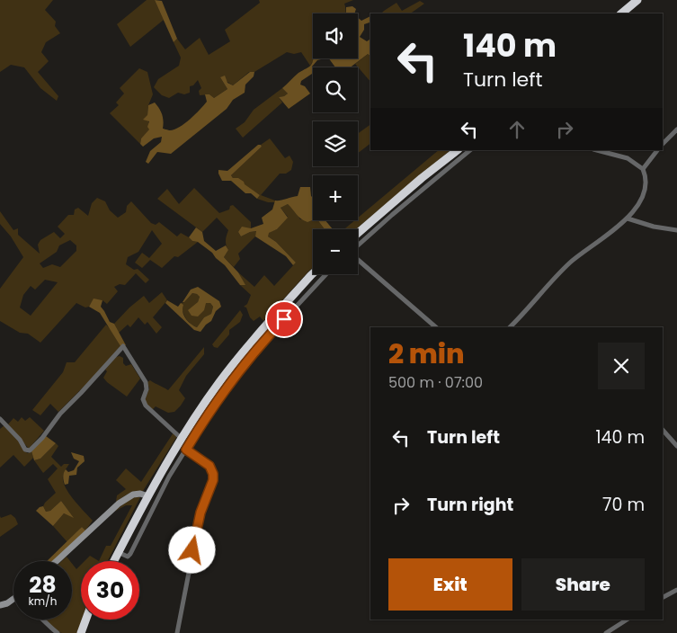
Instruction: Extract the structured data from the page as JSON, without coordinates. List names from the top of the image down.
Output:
{
  "page": {
    "map_buttons": ["+", "−"],
    "turn": ["140 m", "Turn left"],
    "heading": ["2 min", "500 m · 07:00"],
    "list": [
      {
        "name": "Turn left",
        "value": "140 m"
      },
      {
        "name": "Turn right",
        "value": "70 m"
      }
    ],
    "buttons": ["Exit", "Share"],
    "speed": "28 km/h",
    "limit": "30"
  }
}
